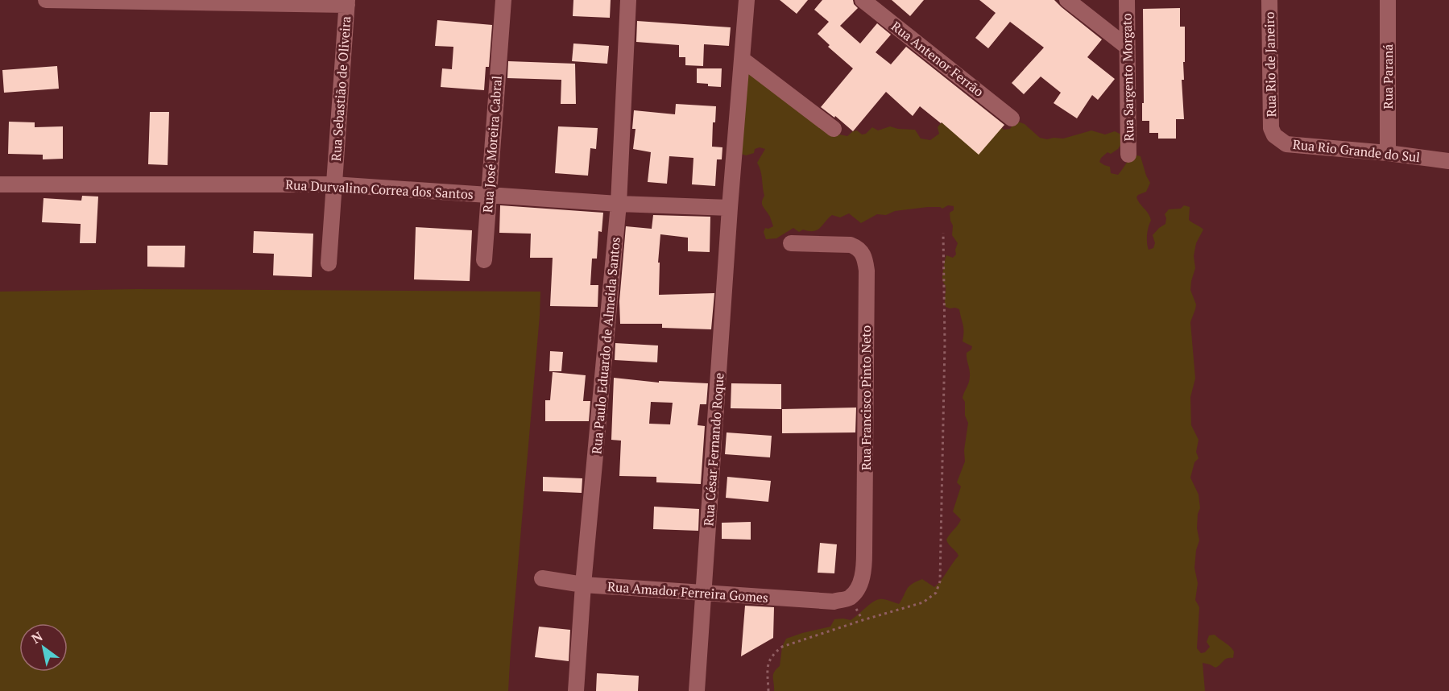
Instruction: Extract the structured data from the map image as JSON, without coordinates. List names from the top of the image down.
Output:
{
  "streets": {
    "street": [
      "Rua Antenor Ferrão",
      "Rua Rio de Janeiro",
      "Rua Paraná",
      "Rua Sargento Morgato",
      "Rua Sebastião de Oliveira",
      "Rua José Moreira Cabral",
      "Rua Rio Grande do Sul",
      "Rua Durvalino Correa dos Santos",
      "Rua Paulo Eduardo de Almeida Santos",
      "Rua Francisco Pinto Neto",
      "Rua César Fernando Roque",
      "Rua Amador Ferreira Gomes"
    ]
  },
  "crossings": [
    ["Rua Rio de Janeiro", "Rua Rio Grande do Sul"],
    ["Rua Paraná", "Rua Rio Grande do Sul"],
    ["Rua Sebastião de Oliveira", "Rua Durvalino Correa dos Santos"],
    ["Rua José Moreira Cabral", "Rua Durvalino Correa dos Santos"],
    ["Rua Durvalino Correa dos Santos", "Rua Paulo Eduardo de Almeida Santos"],
    ["Rua Durvalino Correa dos Santos", "Rua César Fernando Roque"],
    ["Rua Paulo Eduardo de Almeida Santos", "Rua Amador Ferreira Gomes"],
    ["Rua Francisco Pinto Neto", "Rua Amador Ferreira Gomes"],
    ["Rua César Fernando Roque", "Rua Amador Ferreira Gomes"]
  ],
  "north": "top left"
}
